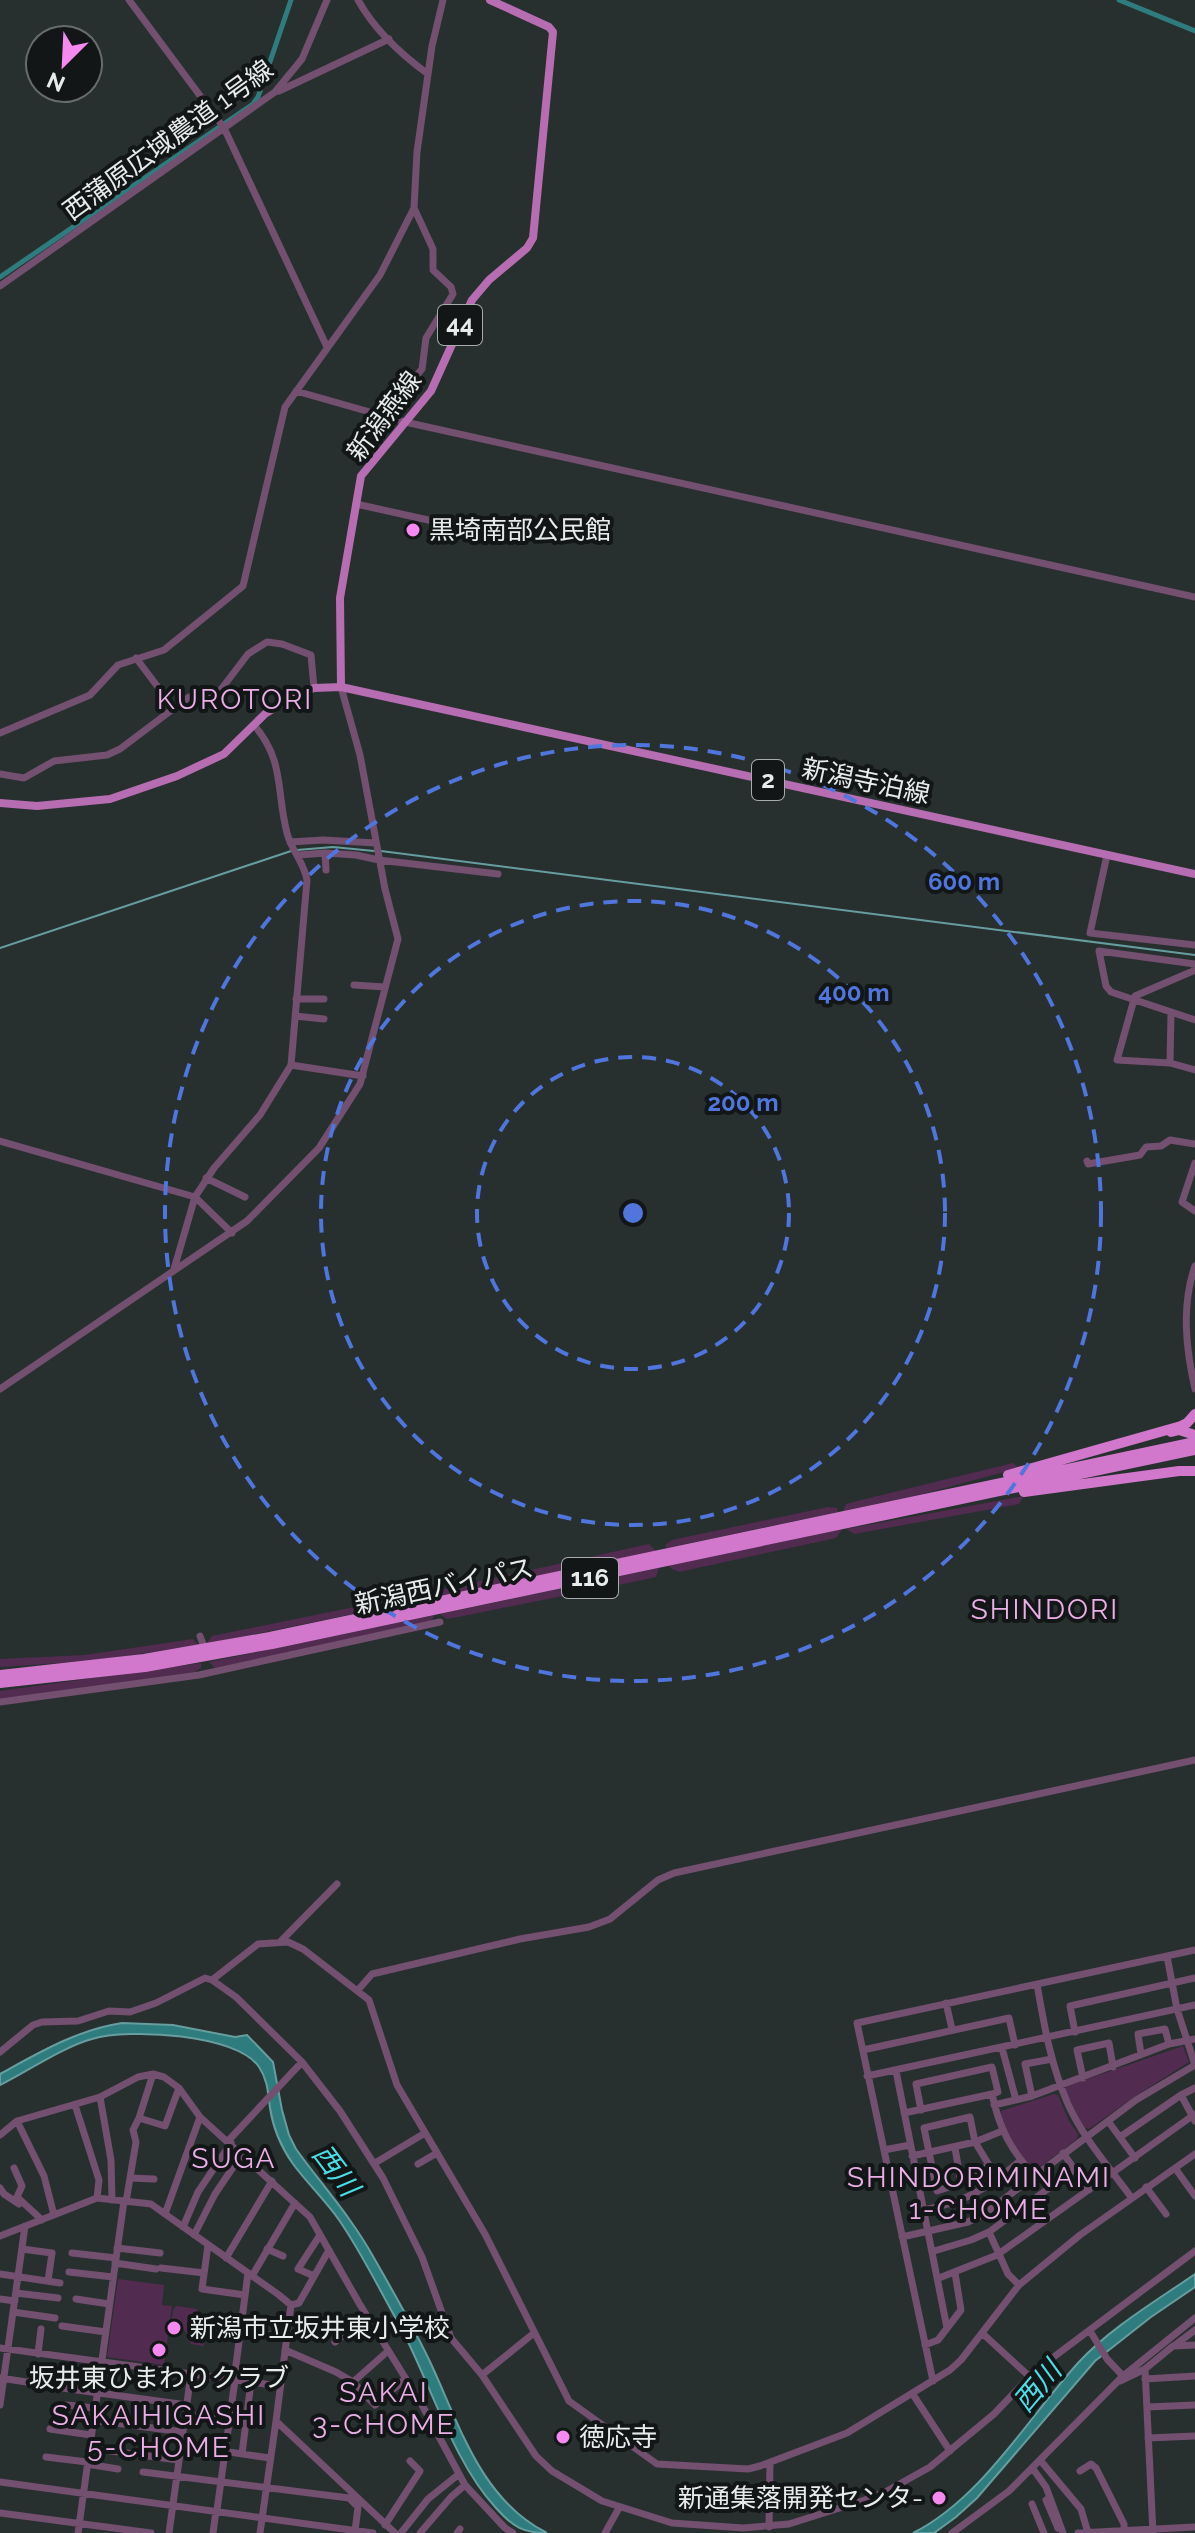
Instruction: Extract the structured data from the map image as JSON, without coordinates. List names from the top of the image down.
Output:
{
  "streets": {
    "highway": ["116", "新潟西バイパス"],
    "main road": [
      "44",
      "新潟燕線",
      "2",
      "新潟寺泊線"
    ],
    "street": ["西蒲原広域農道 1号線"]
  },
  "crossings": [
    ["新潟燕線", "2"],
    ["新潟燕線", "新潟寺泊線"],
    ["2", "新潟寺泊線"],
    ["116", "新潟西バイパス"]
  ],
  "districts": [
    "KUROTORI",
    "SHINDORI",
    "SUGA",
    "SHINDORIMINAMI 1-CHOME",
    "SAKAI 3-CHOME",
    "SAKAIHIGASHI 5-CHOME"
  ],
  "water": ["西川"],
  "places": [
    "黒埼南部公民館",
    "新潟市立坂井東小学校",
    "坂井東ひまわりクラブ",
    "徳応寺",
    "新通集落開発センタ-"
  ],
  "north": "bottom left",
  "rings": ["600 m", "400 m", "200 m"]
}
